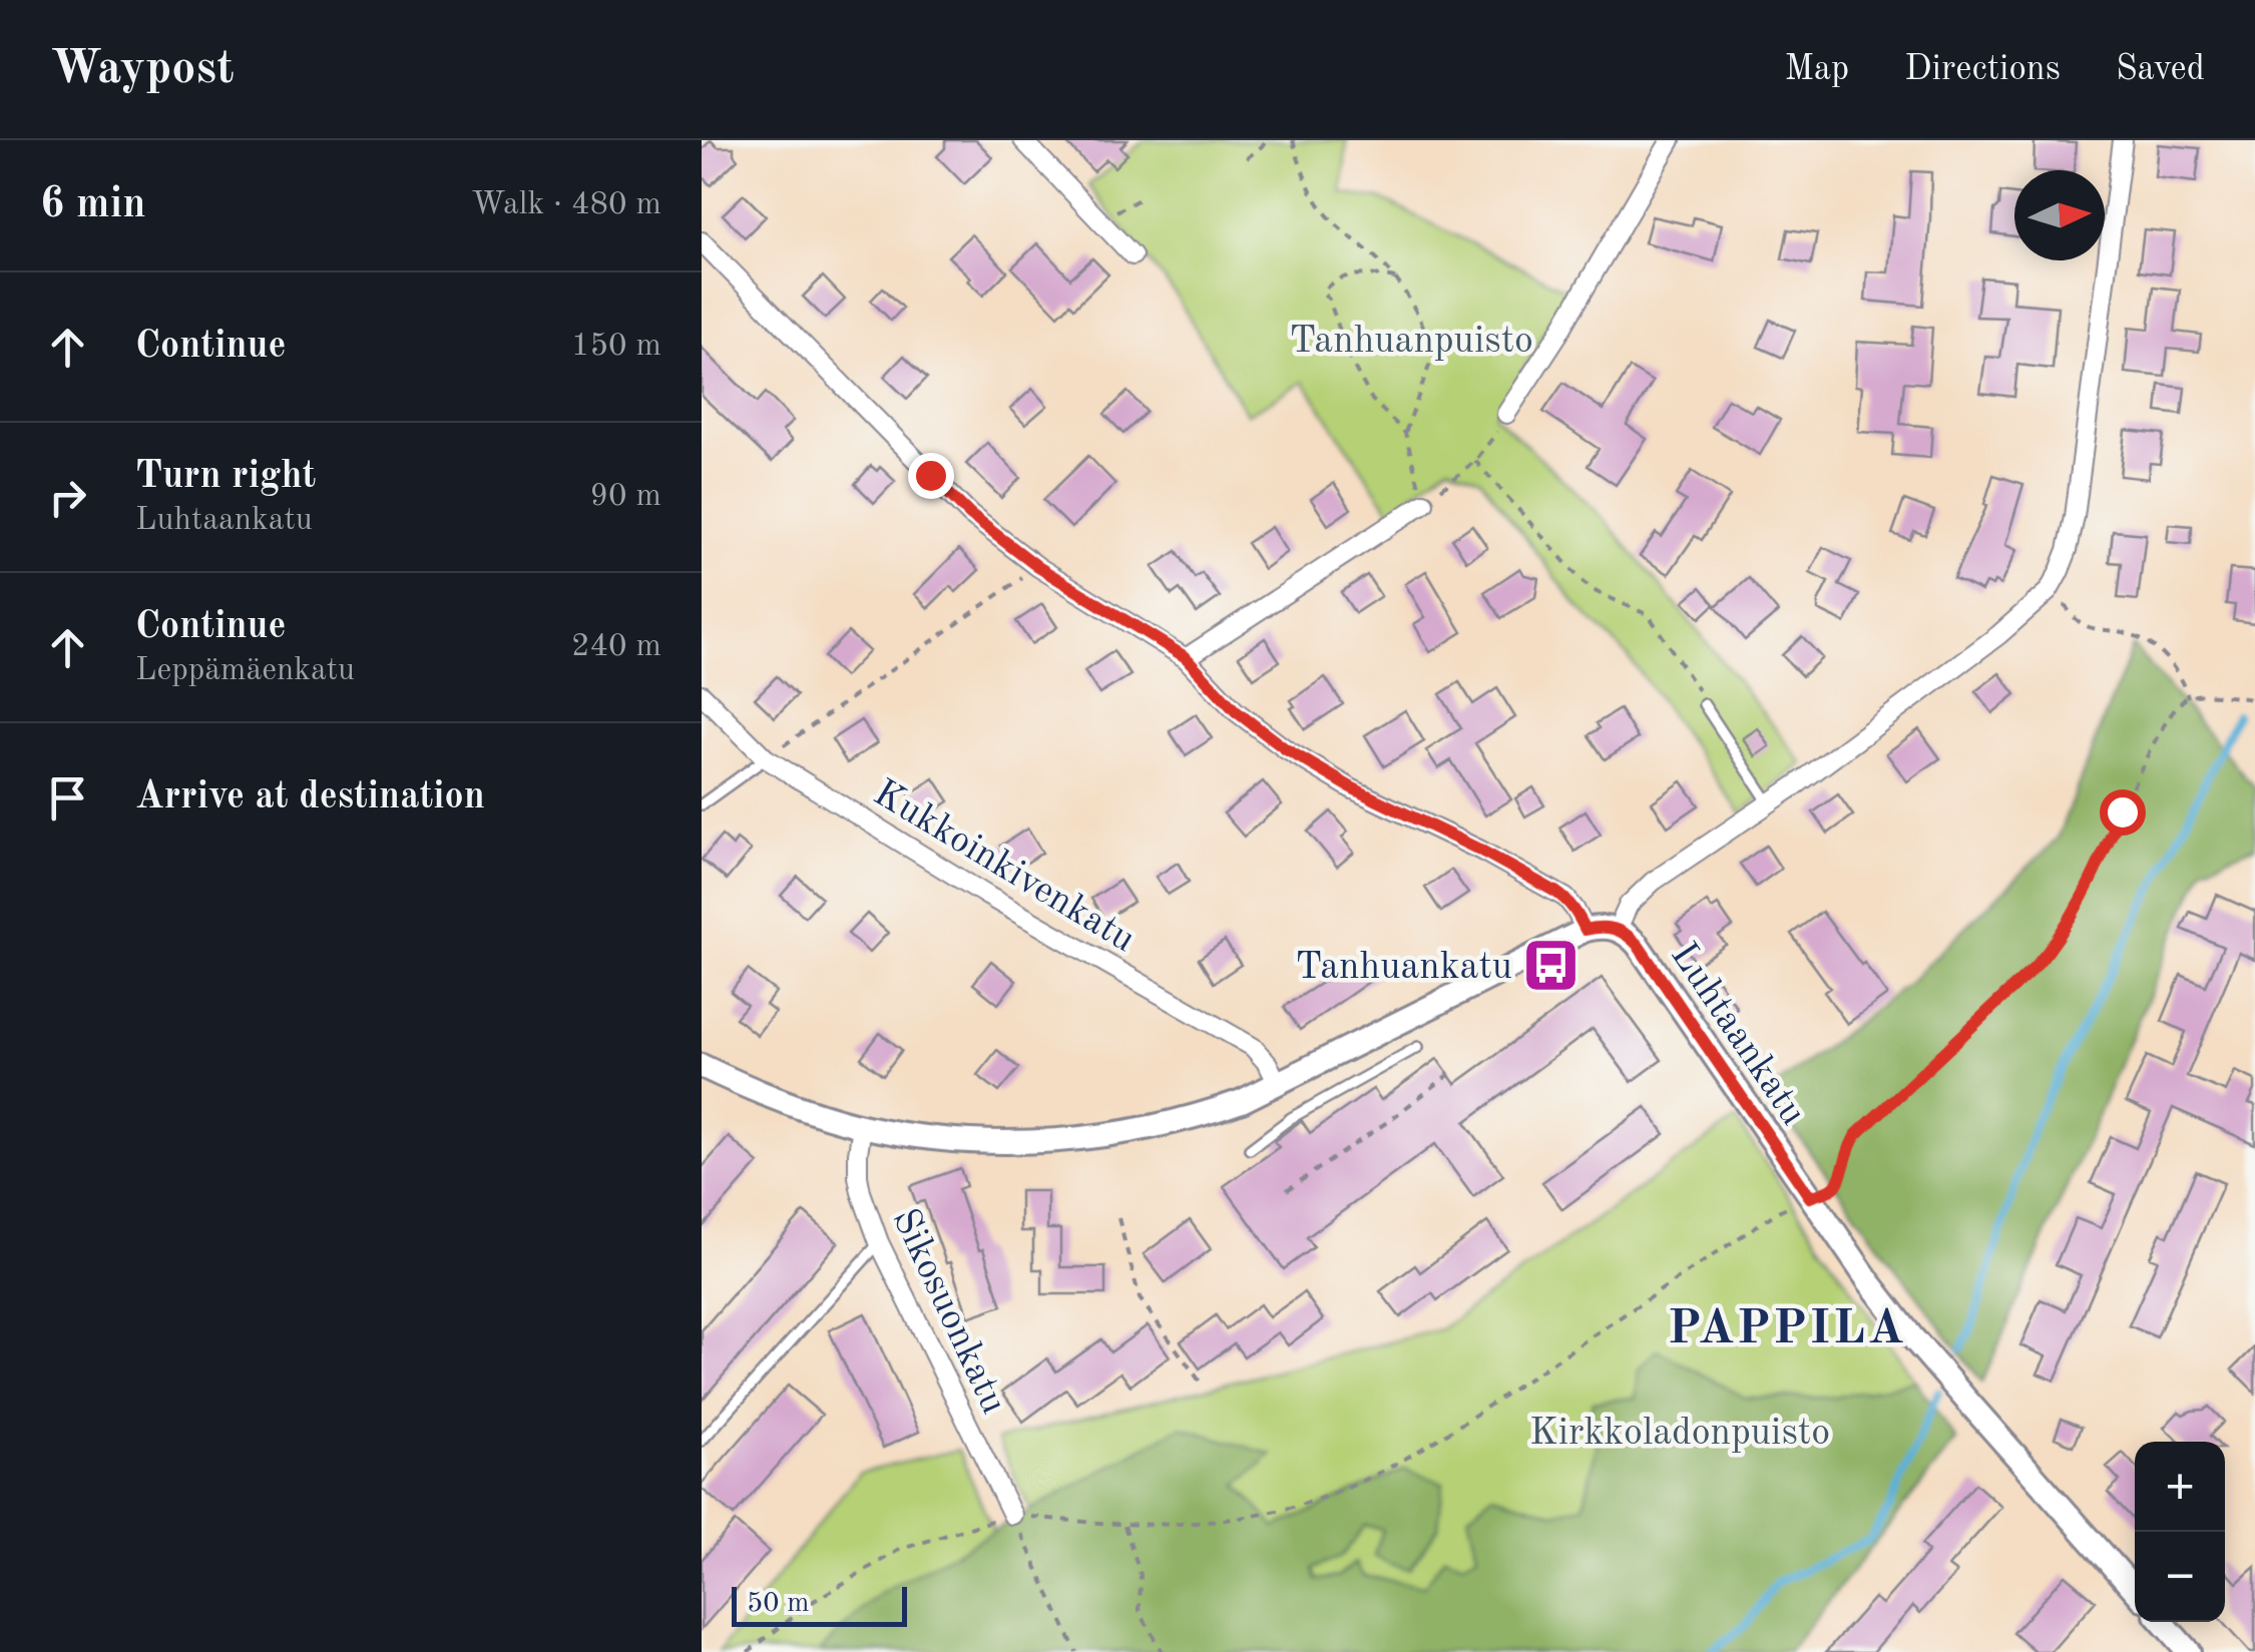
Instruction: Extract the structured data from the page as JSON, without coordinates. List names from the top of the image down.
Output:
{
  "streets": {
    "street": ["Kukkoinkivenkatu", "Luhtaankatu", "Sikosuonkatu"]
  },
  "districts": ["PAPPILA"],
  "parks": ["Tanhuanpuisto", "Kirkkoladonpuisto"],
  "places": {
    "bus stop": ["Tanhuankatu"]
  },
  "scale_bar": "50 m",
  "north": "right",
  "page": {
    "header": "Waypost",
    "nav": ["Map", "Directions", "Saved"],
    "heading": ["6 min", "Walk · 480 m"],
    "list": [
      ["Continue", "150 m"],
      ["Turn right", "Luhtaankatu", "90 m"],
      ["Continue", "Leppämäenkatu", "240 m"],
      "Arrive at destination"
    ],
    "map_buttons": ["+", "−"],
    "scale": "50 m"
  }
}
